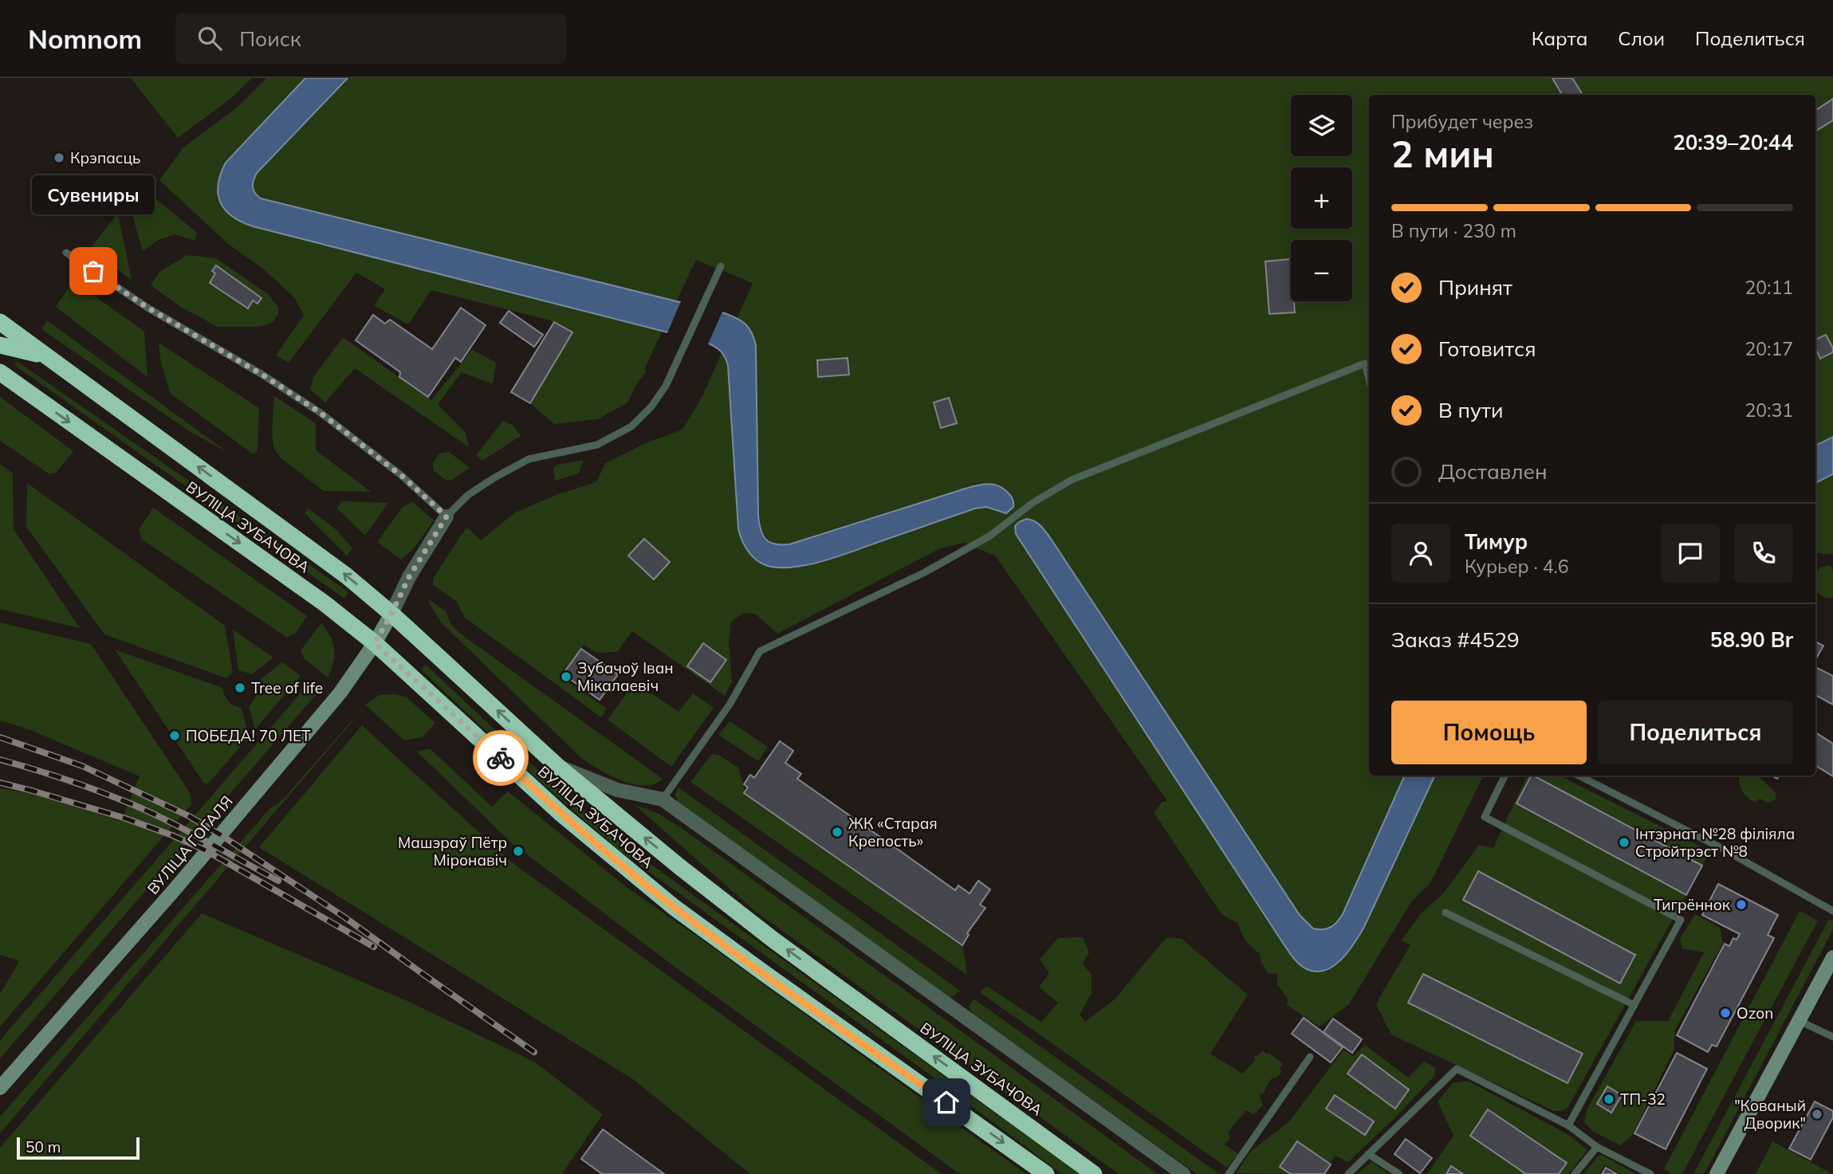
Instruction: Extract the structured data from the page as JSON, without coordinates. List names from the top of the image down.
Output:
{
  "streets": {
    "highway": ["ВУЛІЦА ЗУБАЧОВА"],
    "main road": ["ВУЛІЦА ГОГАЛЯ"]
  },
  "crossings": [
    ["ВУЛІЦА ЗУБАЧОВА", "ВУЛІЦА ГОГАЛЯ"]
  ],
  "places": [
    "Крэпасць",
    "Сувениры",
    "Зубачоў Іван Мікалаевіч",
    "Tree of life",
    "ПОБЕДА! 70 ЛЕТ",
    "ЖК «Старая Крепость»",
    "Інтэрнат №28 фiлiяла Стройтрэст №8",
    "Машэраў Пётр Міронавіч",
    "Тигрённок",
    "Ozon",
    "ТП-32",
    "\"Кованый Дворик\""
  ],
  "scale_bar": "50 m",
  "page": {
    "header": "Nomnom",
    "search": "Поиск",
    "nav": ["Карта", "Слои", "Поделиться"],
    "map_buttons": ["+", "−"],
    "heading": ["2 мин", "Прибудет через", "20:39–20:44"],
    "panel": [
      "Тимур",
      "Курьер · 4.6",
      "Заказ #4529",
      "58.90 Br"
    ],
    "bubble": "Сувениры",
    "bar": "В пути · 230 m",
    "list": [
      ["Принят", "20:11"],
      ["Готовится", "20:17"],
      ["В пути", "20:31"],
      "Доставлен"
    ],
    "buttons": ["Помощь", "Поделиться"],
    "scale": "50 m"
  }
}
